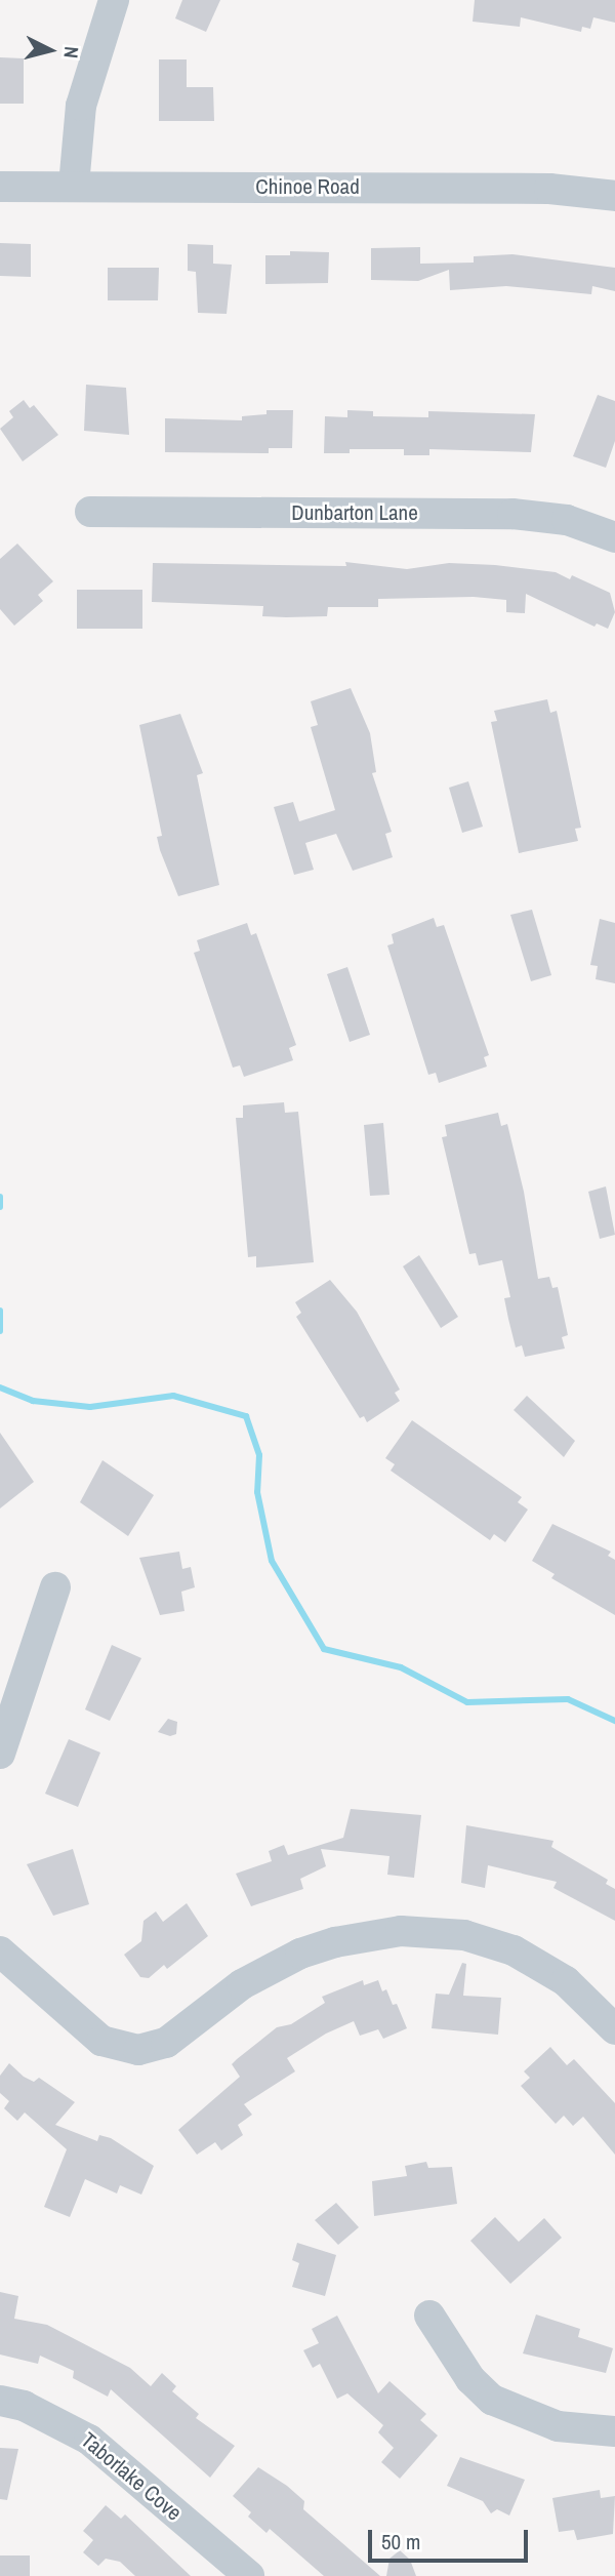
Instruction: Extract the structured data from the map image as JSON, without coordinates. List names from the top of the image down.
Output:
{
  "streets": {
    "street": ["Chinoe Road", "Dunbarton Lane", "Taborlake Cove"]
  },
  "scale_bar": "50 m",
  "north": "right"
}
